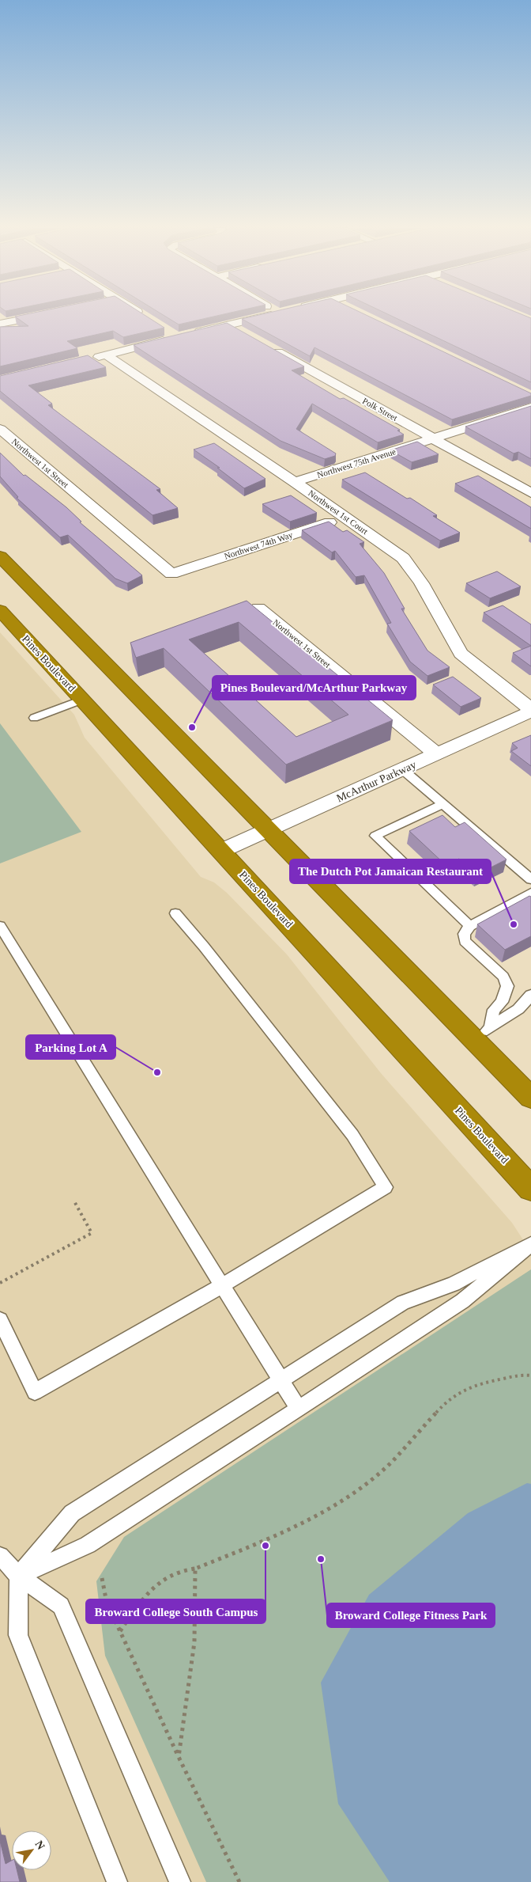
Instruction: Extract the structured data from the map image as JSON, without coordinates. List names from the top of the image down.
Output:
{
  "streets": {
    "highway": ["Pines Boulevard"],
    "street": [
      "Polk Street",
      "Northwest 1st Street",
      "Northwest 75th Avenue",
      "Northwest 1st Court",
      "Northwest 74th Way",
      "McArthur Parkway"
    ]
  },
  "crossings": [
    ["Polk Street", "Northwest 75th Avenue"],
    ["Northwest 1st Street", "Northwest 74th Way"],
    ["Northwest 1st Street", "McArthur Parkway"],
    ["Northwest 75th Avenue", "Northwest 1st Court"],
    ["Northwest 1st Court", "Northwest 74th Way"],
    ["Northwest 1st Court", "McArthur Parkway"],
    ["Pines Boulevard", "McArthur Parkway"]
  ],
  "places": [
    "Pines Boulevard/McArthur Parkway",
    "The Dutch Pot Jamaican Restaurant",
    "Parking Lot A",
    "Broward College South Campus",
    "Broward College Fitness Park"
  ],
  "north": "top right"
}
